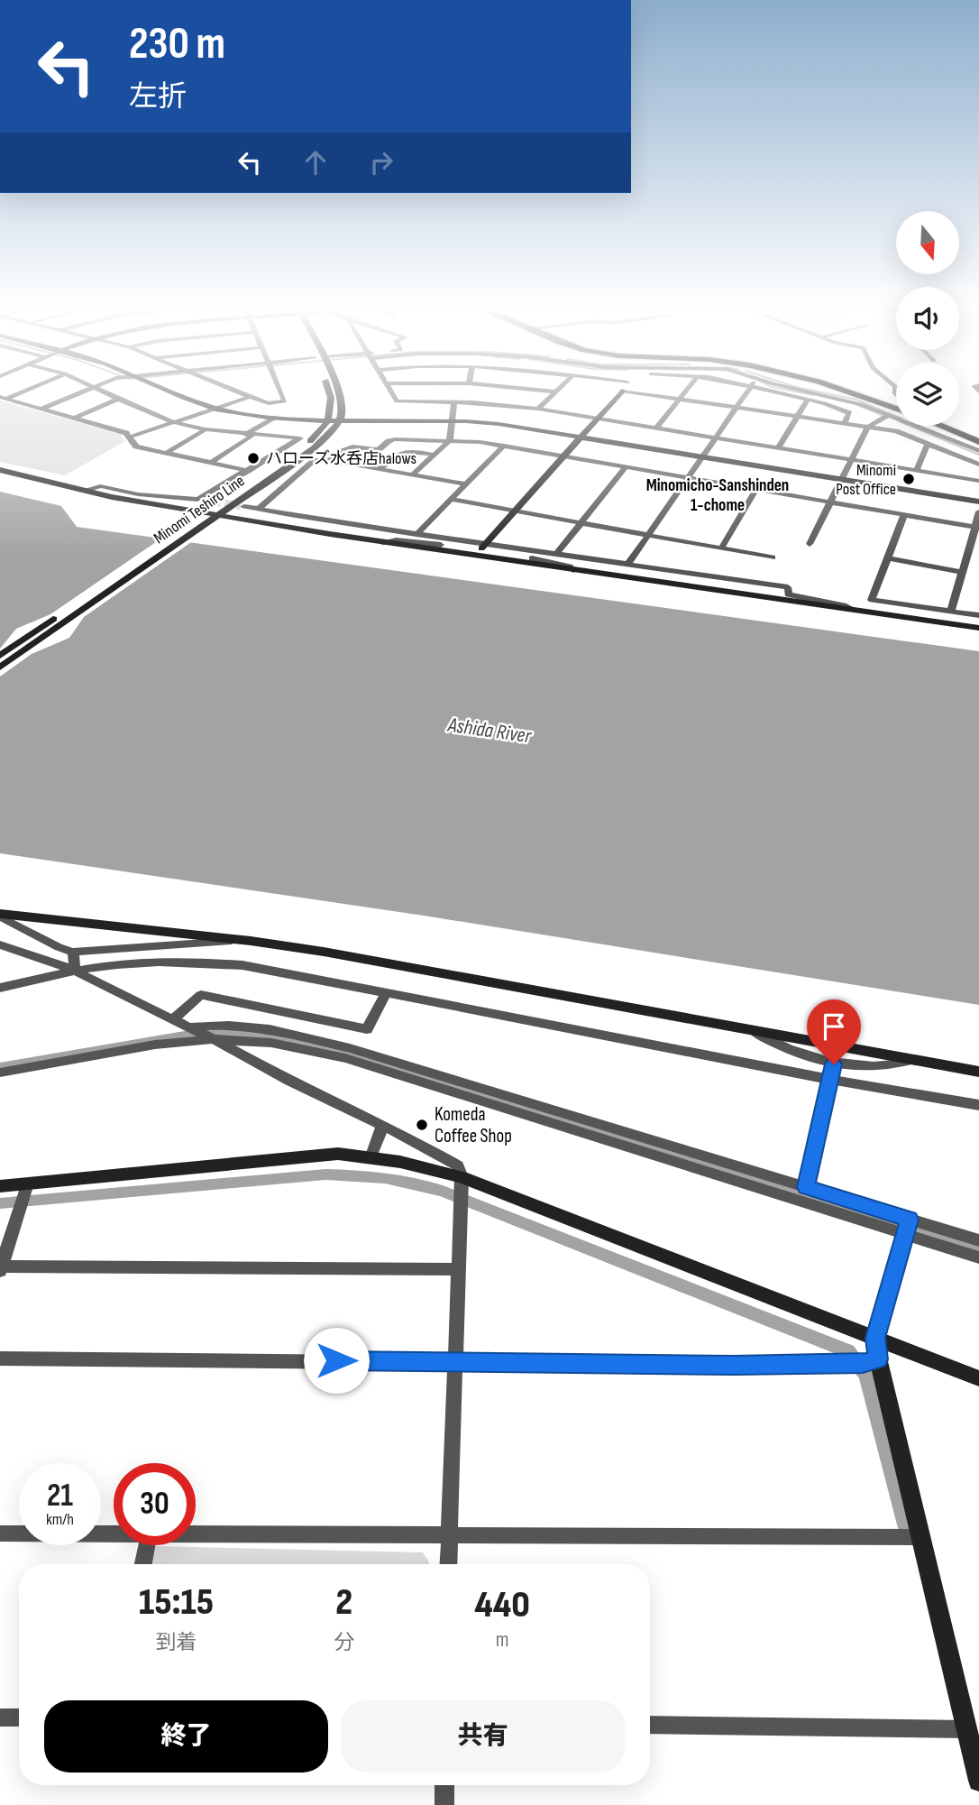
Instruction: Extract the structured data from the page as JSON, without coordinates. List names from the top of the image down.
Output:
{
  "streets": {
    "street": ["Minomi Teshiro Line"]
  },
  "districts": ["Minomicho-Sanshinden 1-chome"],
  "water": ["Ashida River"],
  "places": ["ハローズ水呑店halows", "Minomi Post Office", "Komeda Coffee Shop"],
  "north": "bottom",
  "page": {
    "turn": ["230 m", "左折"],
    "speed": "21 km/h",
    "limit": "30",
    "eta": [
      "15:15",
      "到着",
      "2",
      "分",
      "440",
      "m"
    ],
    "buttons": ["終了", "共有"]
  }
}
